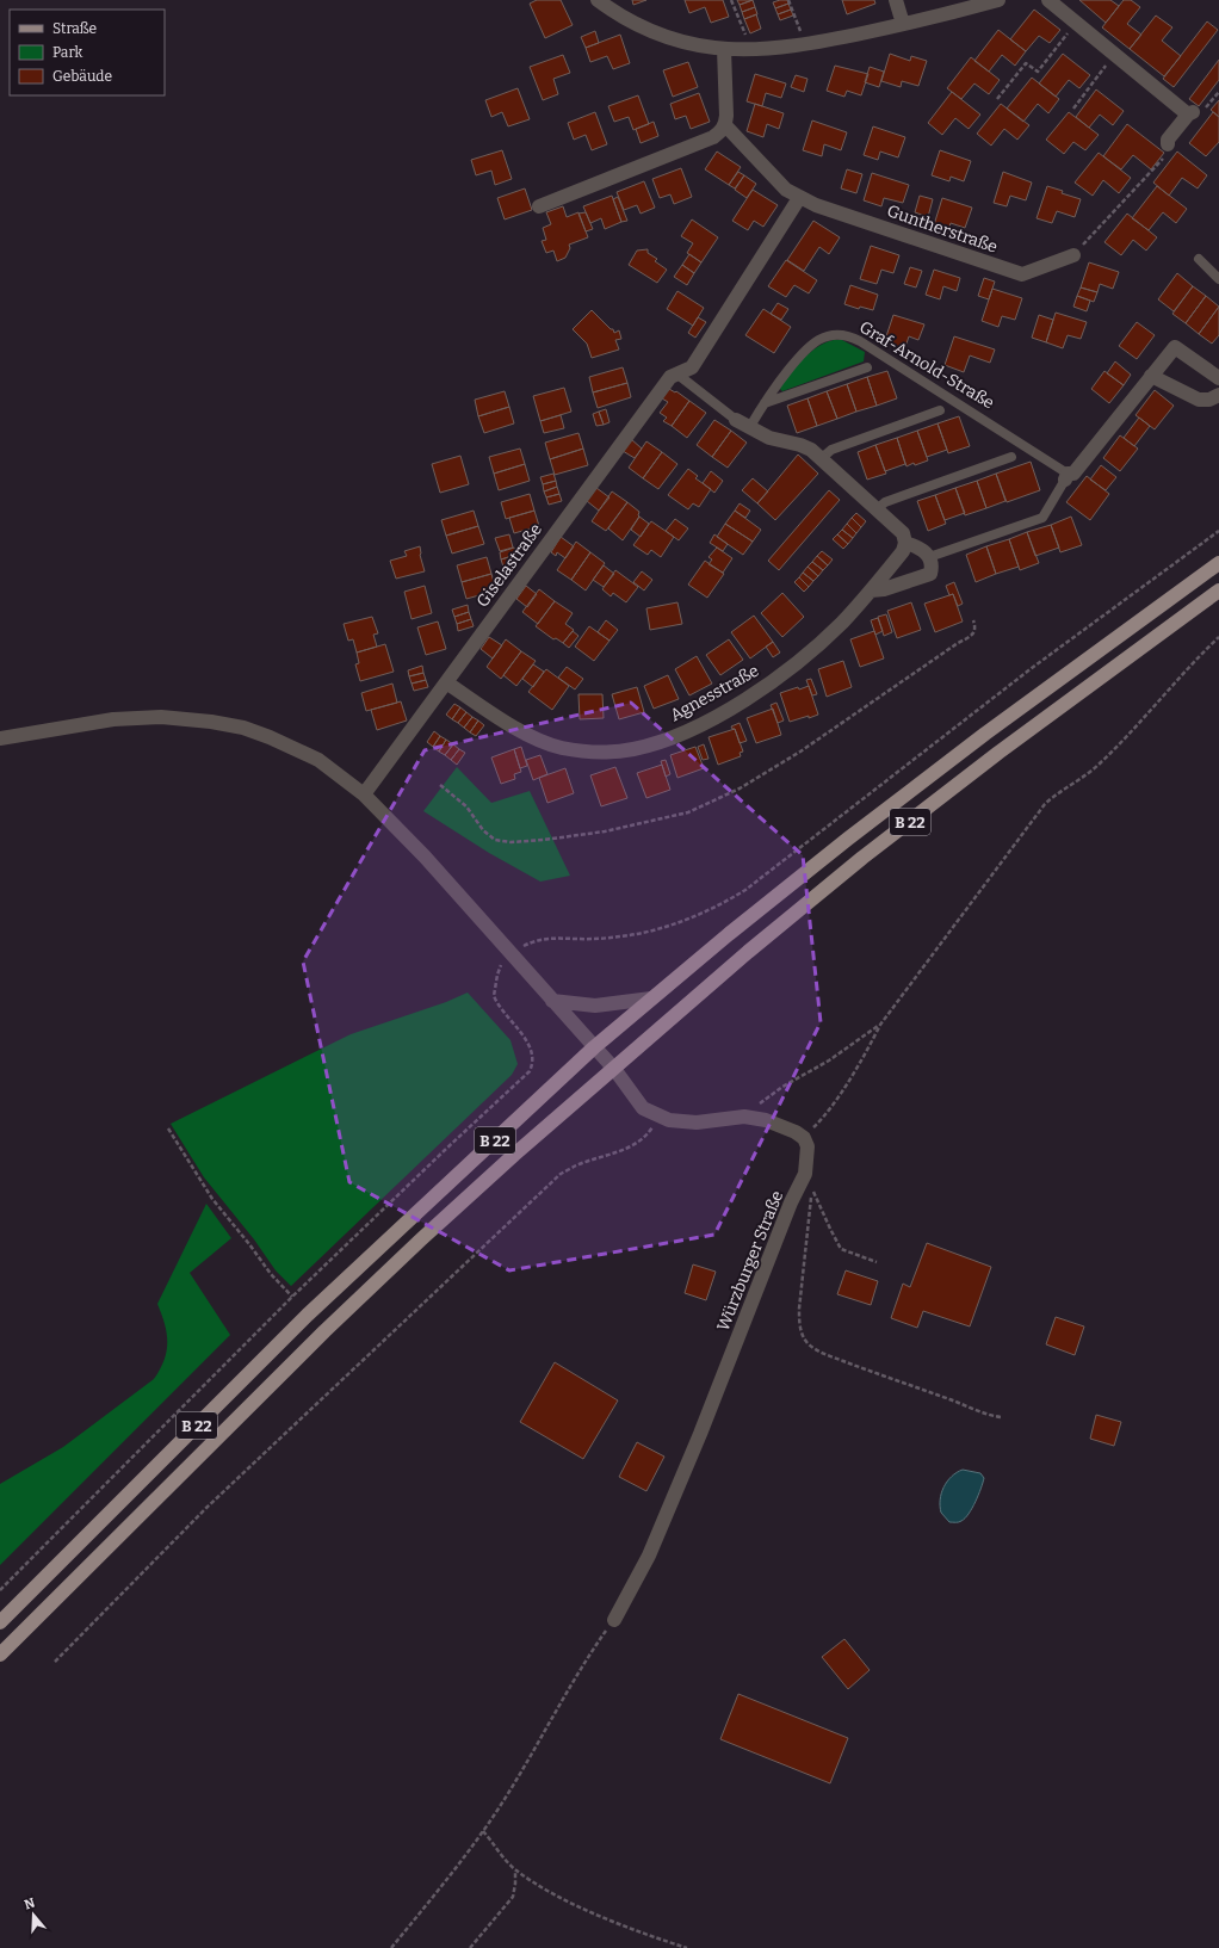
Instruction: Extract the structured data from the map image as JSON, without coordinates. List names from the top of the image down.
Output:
{
  "streets": {
    "main road": ["B 22"],
    "street": [
      "Guntherstraße",
      "Giselastraße",
      "Agnesstraße",
      "Würzburger Straße"
    ],
    "lane": ["Graf-Arnold-Straße"]
  },
  "crossings": [
    ["Guntherstraße", "Giselastraße"],
    ["Giselastraße", "Agnesstraße"]
  ],
  "legend": ["Straße", "Park", "Gebäude"],
  "north": "top"
}
